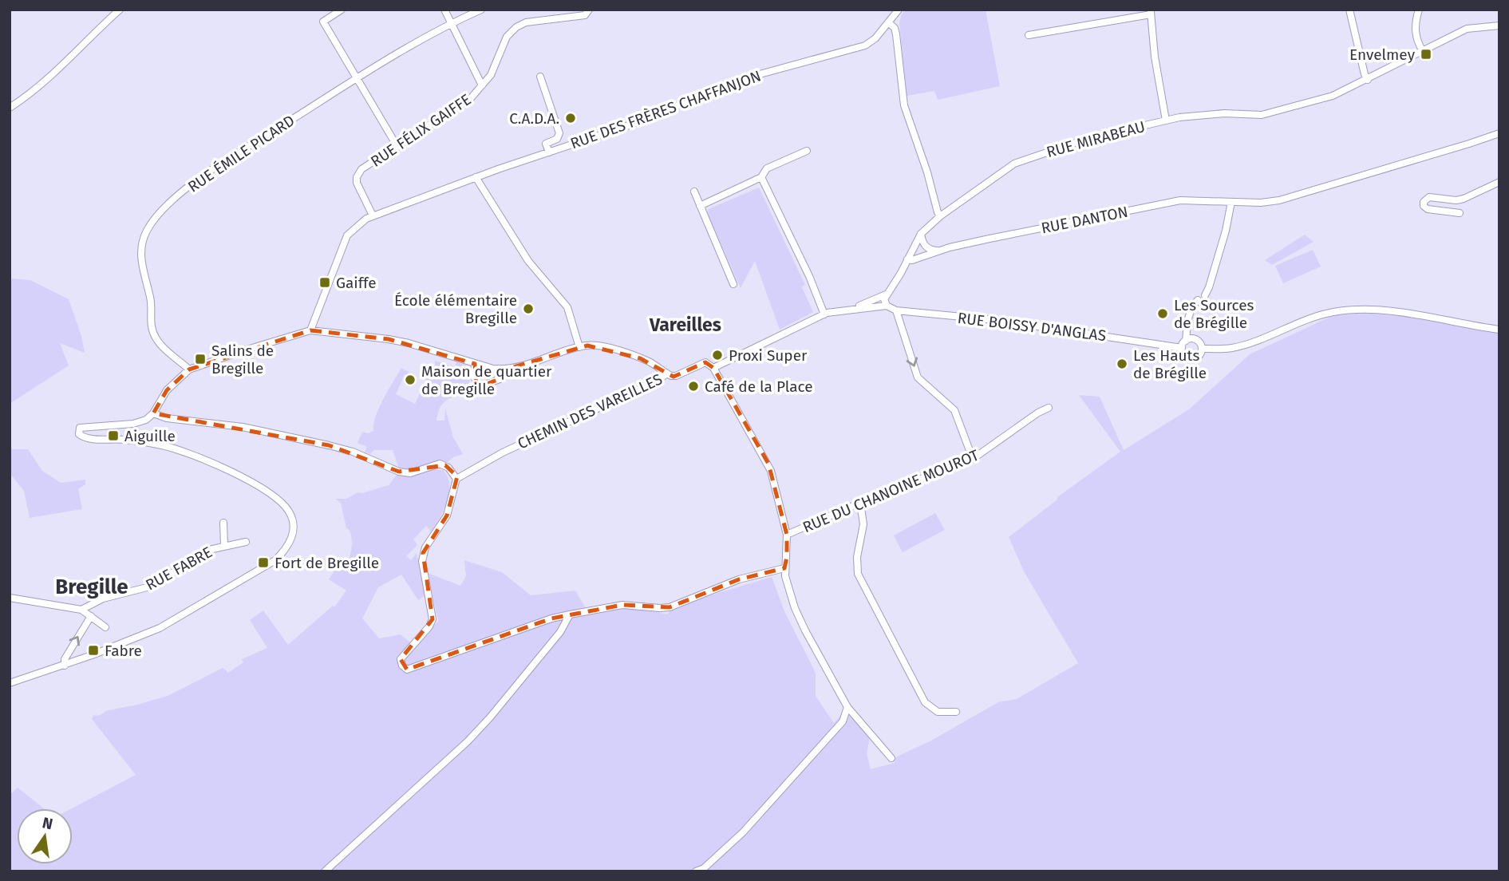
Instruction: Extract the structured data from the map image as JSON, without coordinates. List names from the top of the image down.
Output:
{
  "streets": {
    "street": [
      "RUE DES FRÈRES CHAFFANJON",
      "RUE FÉLIX GAIFFE",
      "RUE MIRABEAU",
      "RUE ÉMILE PICARD",
      "RUE DANTON",
      "RUE BOISSY D'ANGLAS",
      "CHEMIN DES VAREILLES",
      "RUE DU CHANOINE MOUROT",
      "RUE FABRE"
    ]
  },
  "crossings": [
    ["RUE DES FRÈRES CHAFFANJON", "RUE FÉLIX GAIFFE"],
    ["RUE MIRABEAU", "RUE DANTON"],
    ["RUE MIRABEAU", "RUE BOISSY D'ANGLAS"],
    ["RUE MIRABEAU", "CHEMIN DES VAREILLES"],
    ["RUE BOISSY D'ANGLAS", "CHEMIN DES VAREILLES"]
  ],
  "districts": ["Vareilles", "Bregille"],
  "places": {
    "transit": [
      "Envelmey",
      "Gaiffe",
      "Salins de Bregille",
      "Aiguille",
      "Fort de Bregille",
      "Fabre"
    ],
    "other": [
      "C.A.D.A.",
      "École élémentaire Bregille",
      "Les Sources de Brégille",
      "Proxi Super",
      "Les Hauts de Brégille",
      "Maison de quartier de Bregille",
      "Café de la Place"
    ]
  },
  "north": "top"
}
